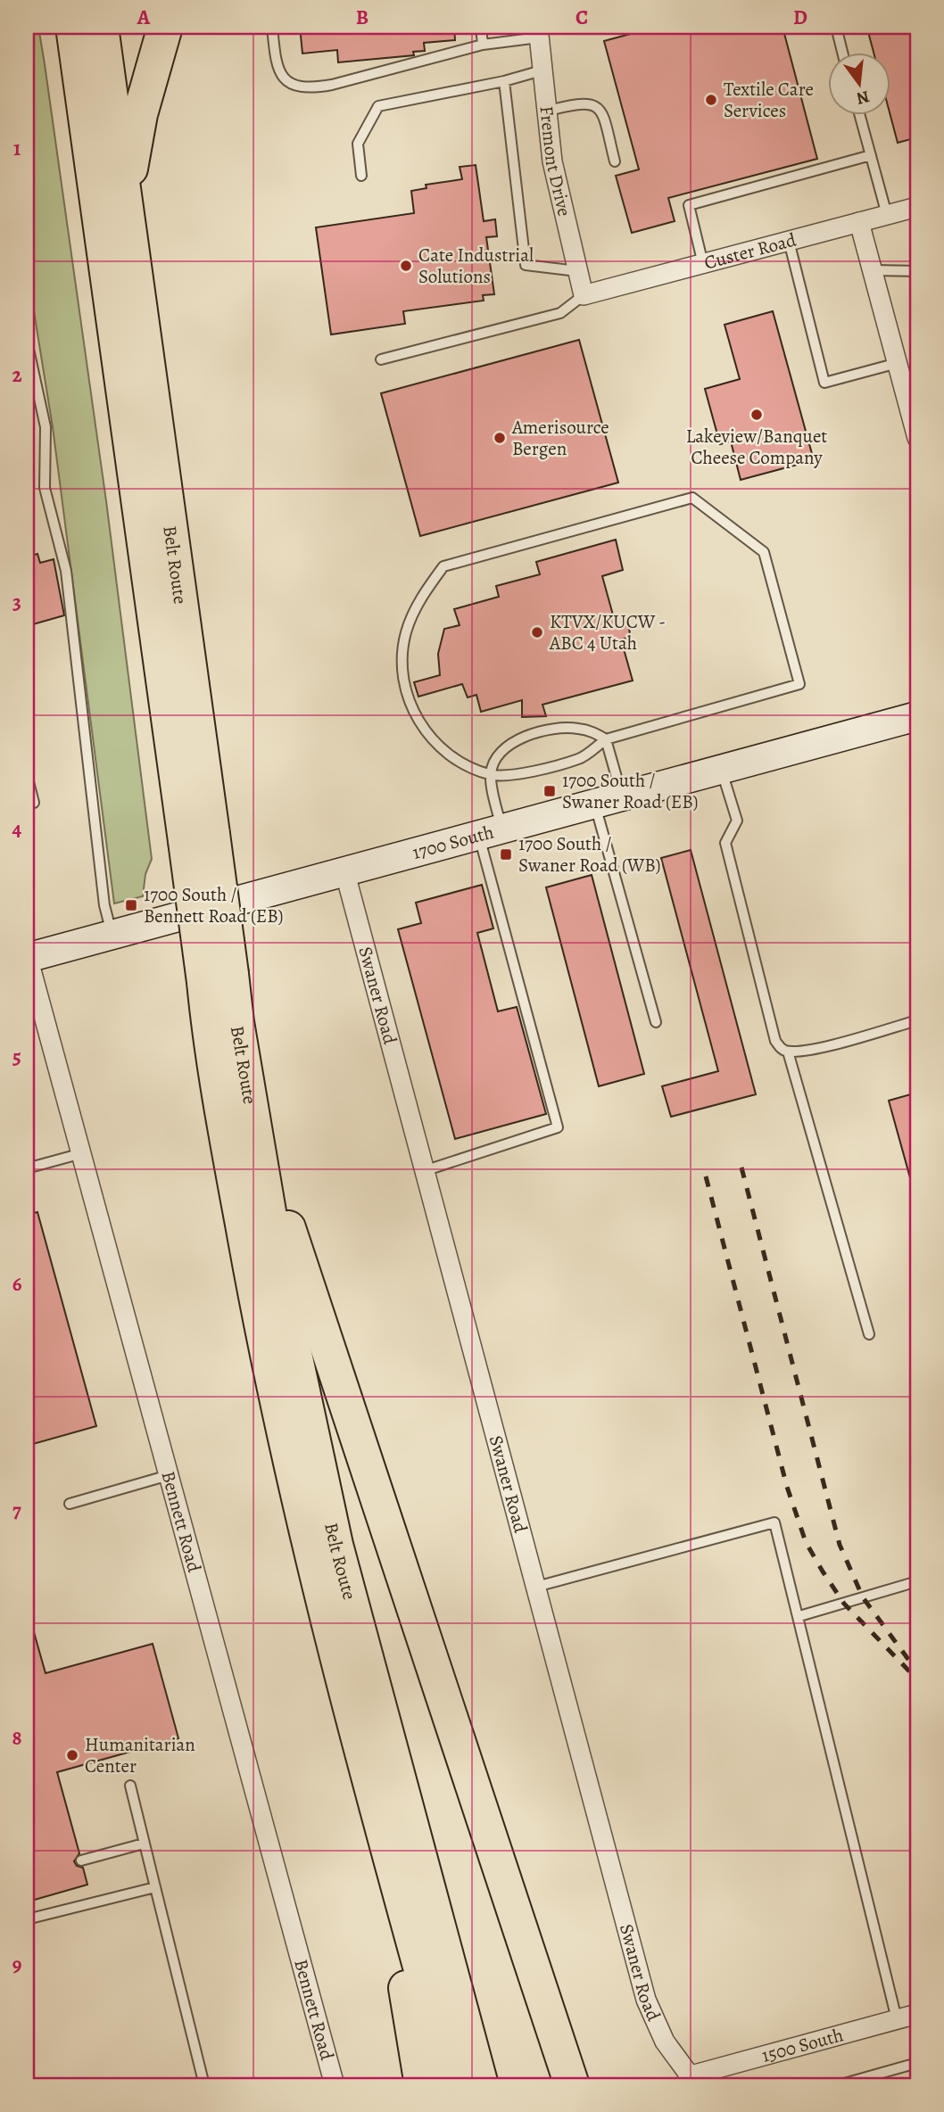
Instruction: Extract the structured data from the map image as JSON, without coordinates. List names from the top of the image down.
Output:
{
  "streets": {
    "highway": ["Belt Route"],
    "street": [
      "Fremont Drive",
      "Custer Road",
      "1700 South",
      "Swaner Road",
      "Bennett Road",
      "1500 South"
    ]
  },
  "crossings": [
    ["Fremont Drive", "Custer Road"],
    ["1700 South", "Swaner Road"],
    ["1700 South", "Bennett Road"],
    ["Swaner Road", "1500 South"]
  ],
  "places": {
    "other": [
      "Textile Care Services",
      "Cate Industrial Solutions",
      "Lakeview/Banquet Cheese Company",
      "Amerisource Bergen",
      "KTVX/KUCW - ABC 4 Utah",
      "Humanitarian Center"
    ],
    "transit": ["1700 South / Swaner Road (EB)", "1700 South / Swaner Road (WB)", "1700 South / Bennett Road (EB)"]
  },
  "north": "bottom",
  "grid": {
    "columns": [
      "A",
      "B",
      "C",
      "D"
    ],
    "rows": [
      "1",
      "2",
      "3",
      "4",
      "5",
      "6",
      "7",
      "8",
      "9"
    ]
  }
}
